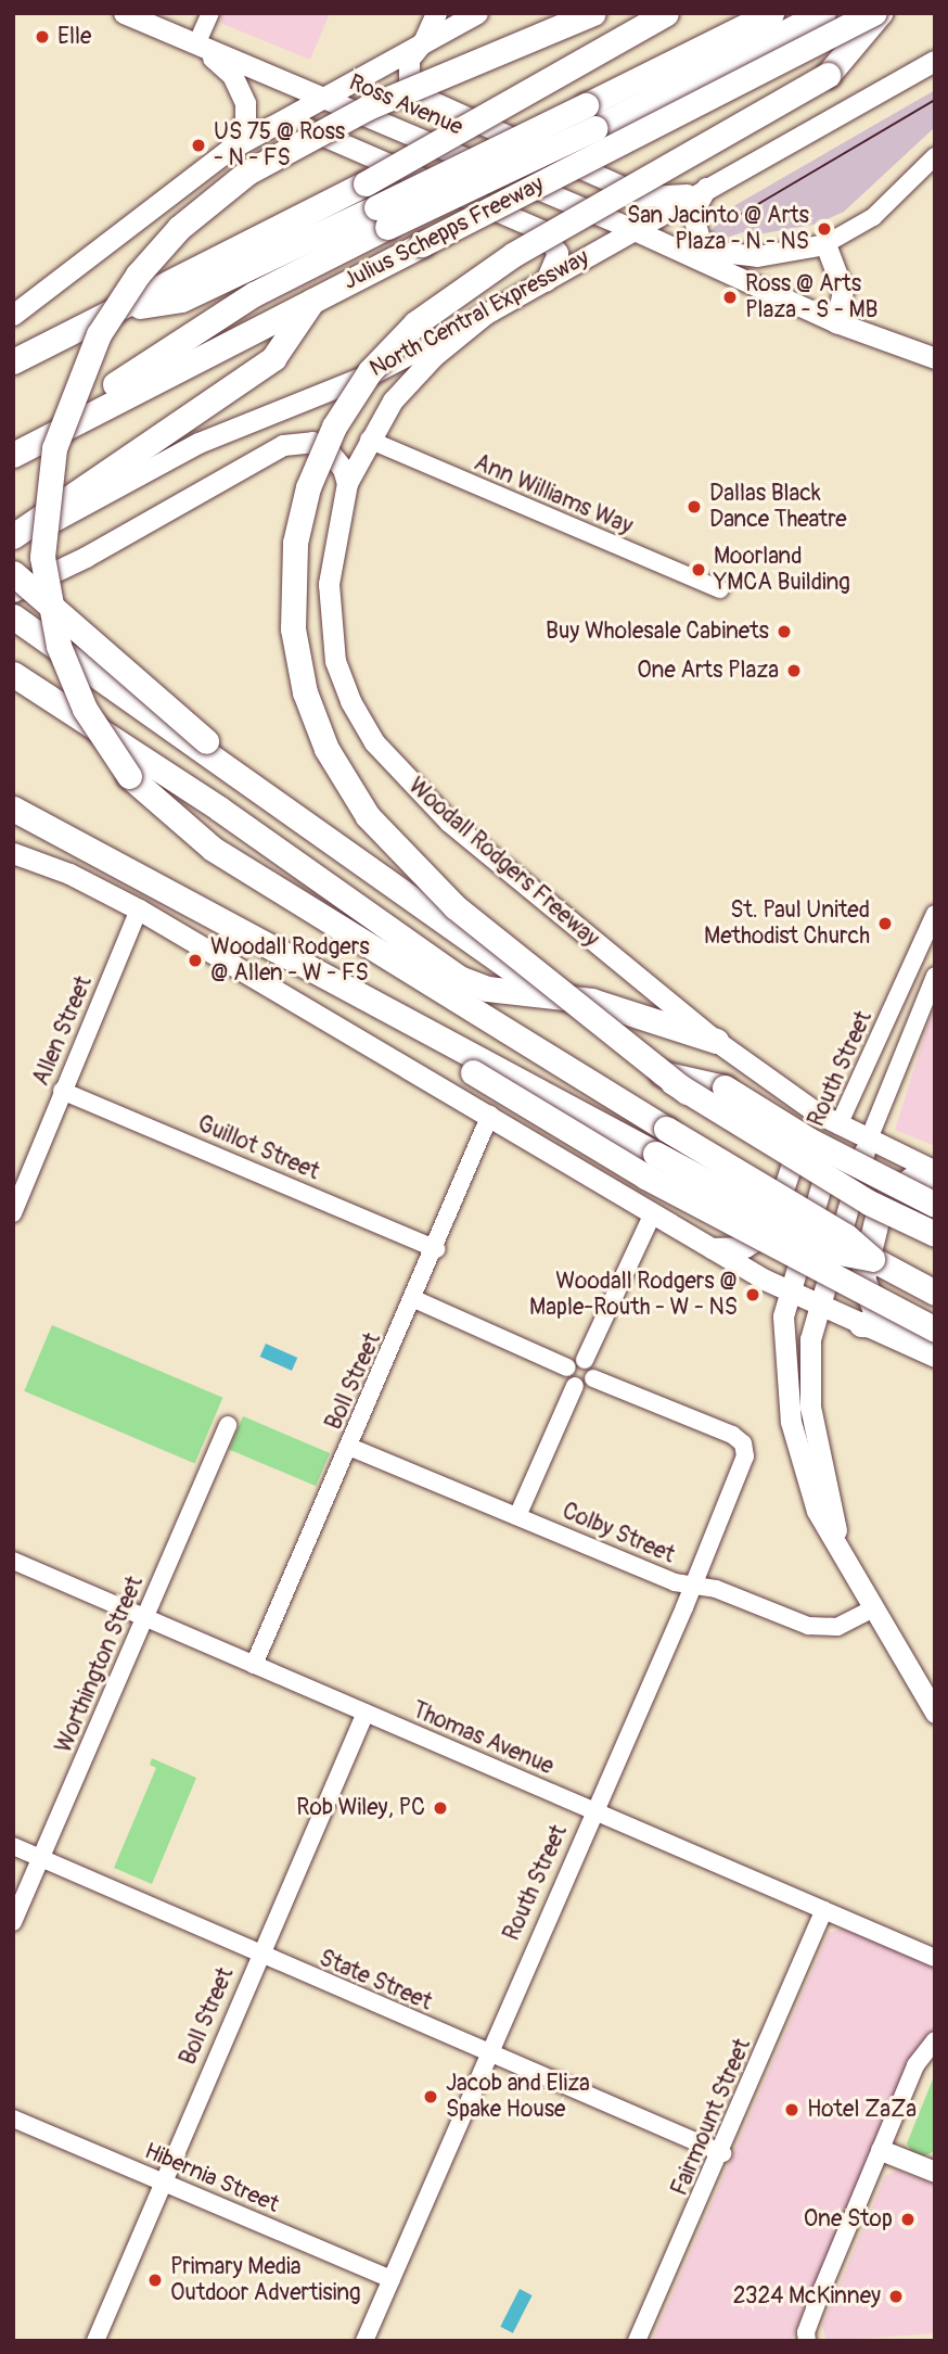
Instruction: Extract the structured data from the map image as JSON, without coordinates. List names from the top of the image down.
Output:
{
  "streets": {
    "highway": ["Julius Schepps Freeway"],
    "main road": [
      "Ross Avenue",
      "North Central Expressway",
      "Woodall Rodgers Freeway",
      "Routh Street"
    ],
    "street": [
      "Ann Williams Way",
      "Allen Street",
      "Guillot Street",
      "Boll Street",
      "Colby Street",
      "Worthington Street",
      "Thomas Avenue",
      "State Street",
      "Fairmount Street",
      "Hibernia Street"
    ]
  },
  "crossings": [
    ["Ross Avenue", "North Central Expressway"],
    ["North Central Expressway", "Woodall Rodgers Freeway"],
    ["Ann Williams Way", "Woodall Rodgers Freeway"],
    ["Woodall Rodgers Freeway", "Routh Street"],
    ["Allen Street", "Guillot Street"],
    ["Routh Street", "Colby Street"],
    ["Routh Street", "Thomas Avenue"],
    ["Routh Street", "State Street"],
    ["Routh Street", "Hibernia Street"],
    ["Guillot Street", "Boll Street"],
    ["Boll Street", "Colby Street"],
    ["Boll Street", "Thomas Avenue"],
    ["Boll Street", "State Street"],
    ["Boll Street", "Hibernia Street"],
    ["Worthington Street", "Thomas Avenue"],
    ["Worthington Street", "State Street"],
    ["Thomas Avenue", "Fairmount Street"],
    ["State Street", "Fairmount Street"]
  ],
  "places": [
    "Elle",
    "US 75 @ Ross - N - FS",
    "San Jacinto @ Arts Plaza - N - NS",
    "Ross @ Arts Plaza - S - MB",
    "Dallas Black Dance Theatre",
    "Moorland YMCA Building",
    "Buy Wholesale Cabinets",
    "One Arts Plaza",
    "St. Paul United Methodist Church",
    "Woodall Rodgers @ Allen - W - FS",
    "Woodall Rodgers @ Maple-Routh - W - NS",
    "Rob Wiley, PC",
    "Jacob and Eliza Spake House",
    "Hotel ZaZa",
    "One Stop",
    "Primary Media Outdoor Advertising",
    "2324 McKinney"
  ]
}
